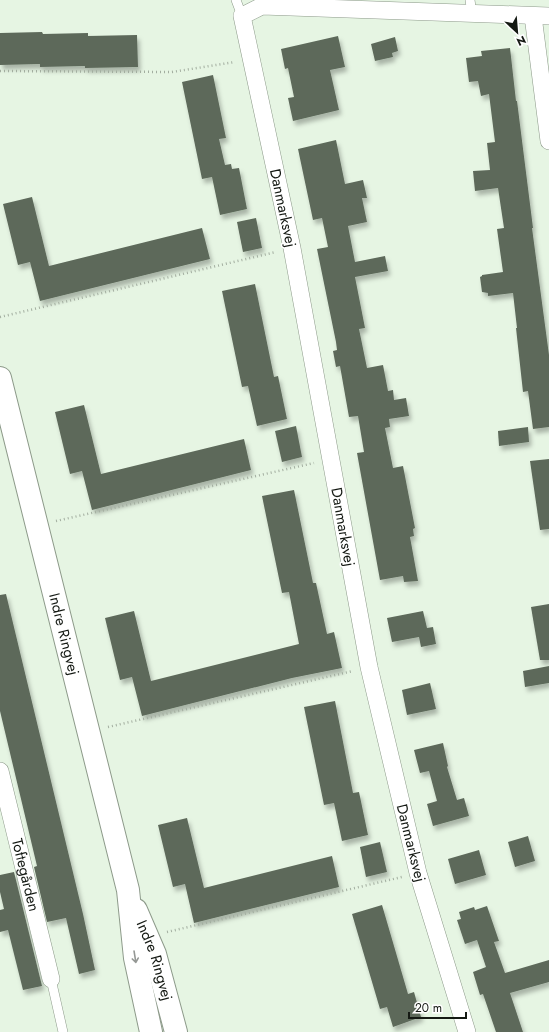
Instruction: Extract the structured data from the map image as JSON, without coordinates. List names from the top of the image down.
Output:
{
  "streets": {
    "main road": ["Indre Ringvej"],
    "street": ["Danmarksvej", "Toftegården"]
  },
  "scale_bar": "20 m",
  "north": "bottom right"
}
